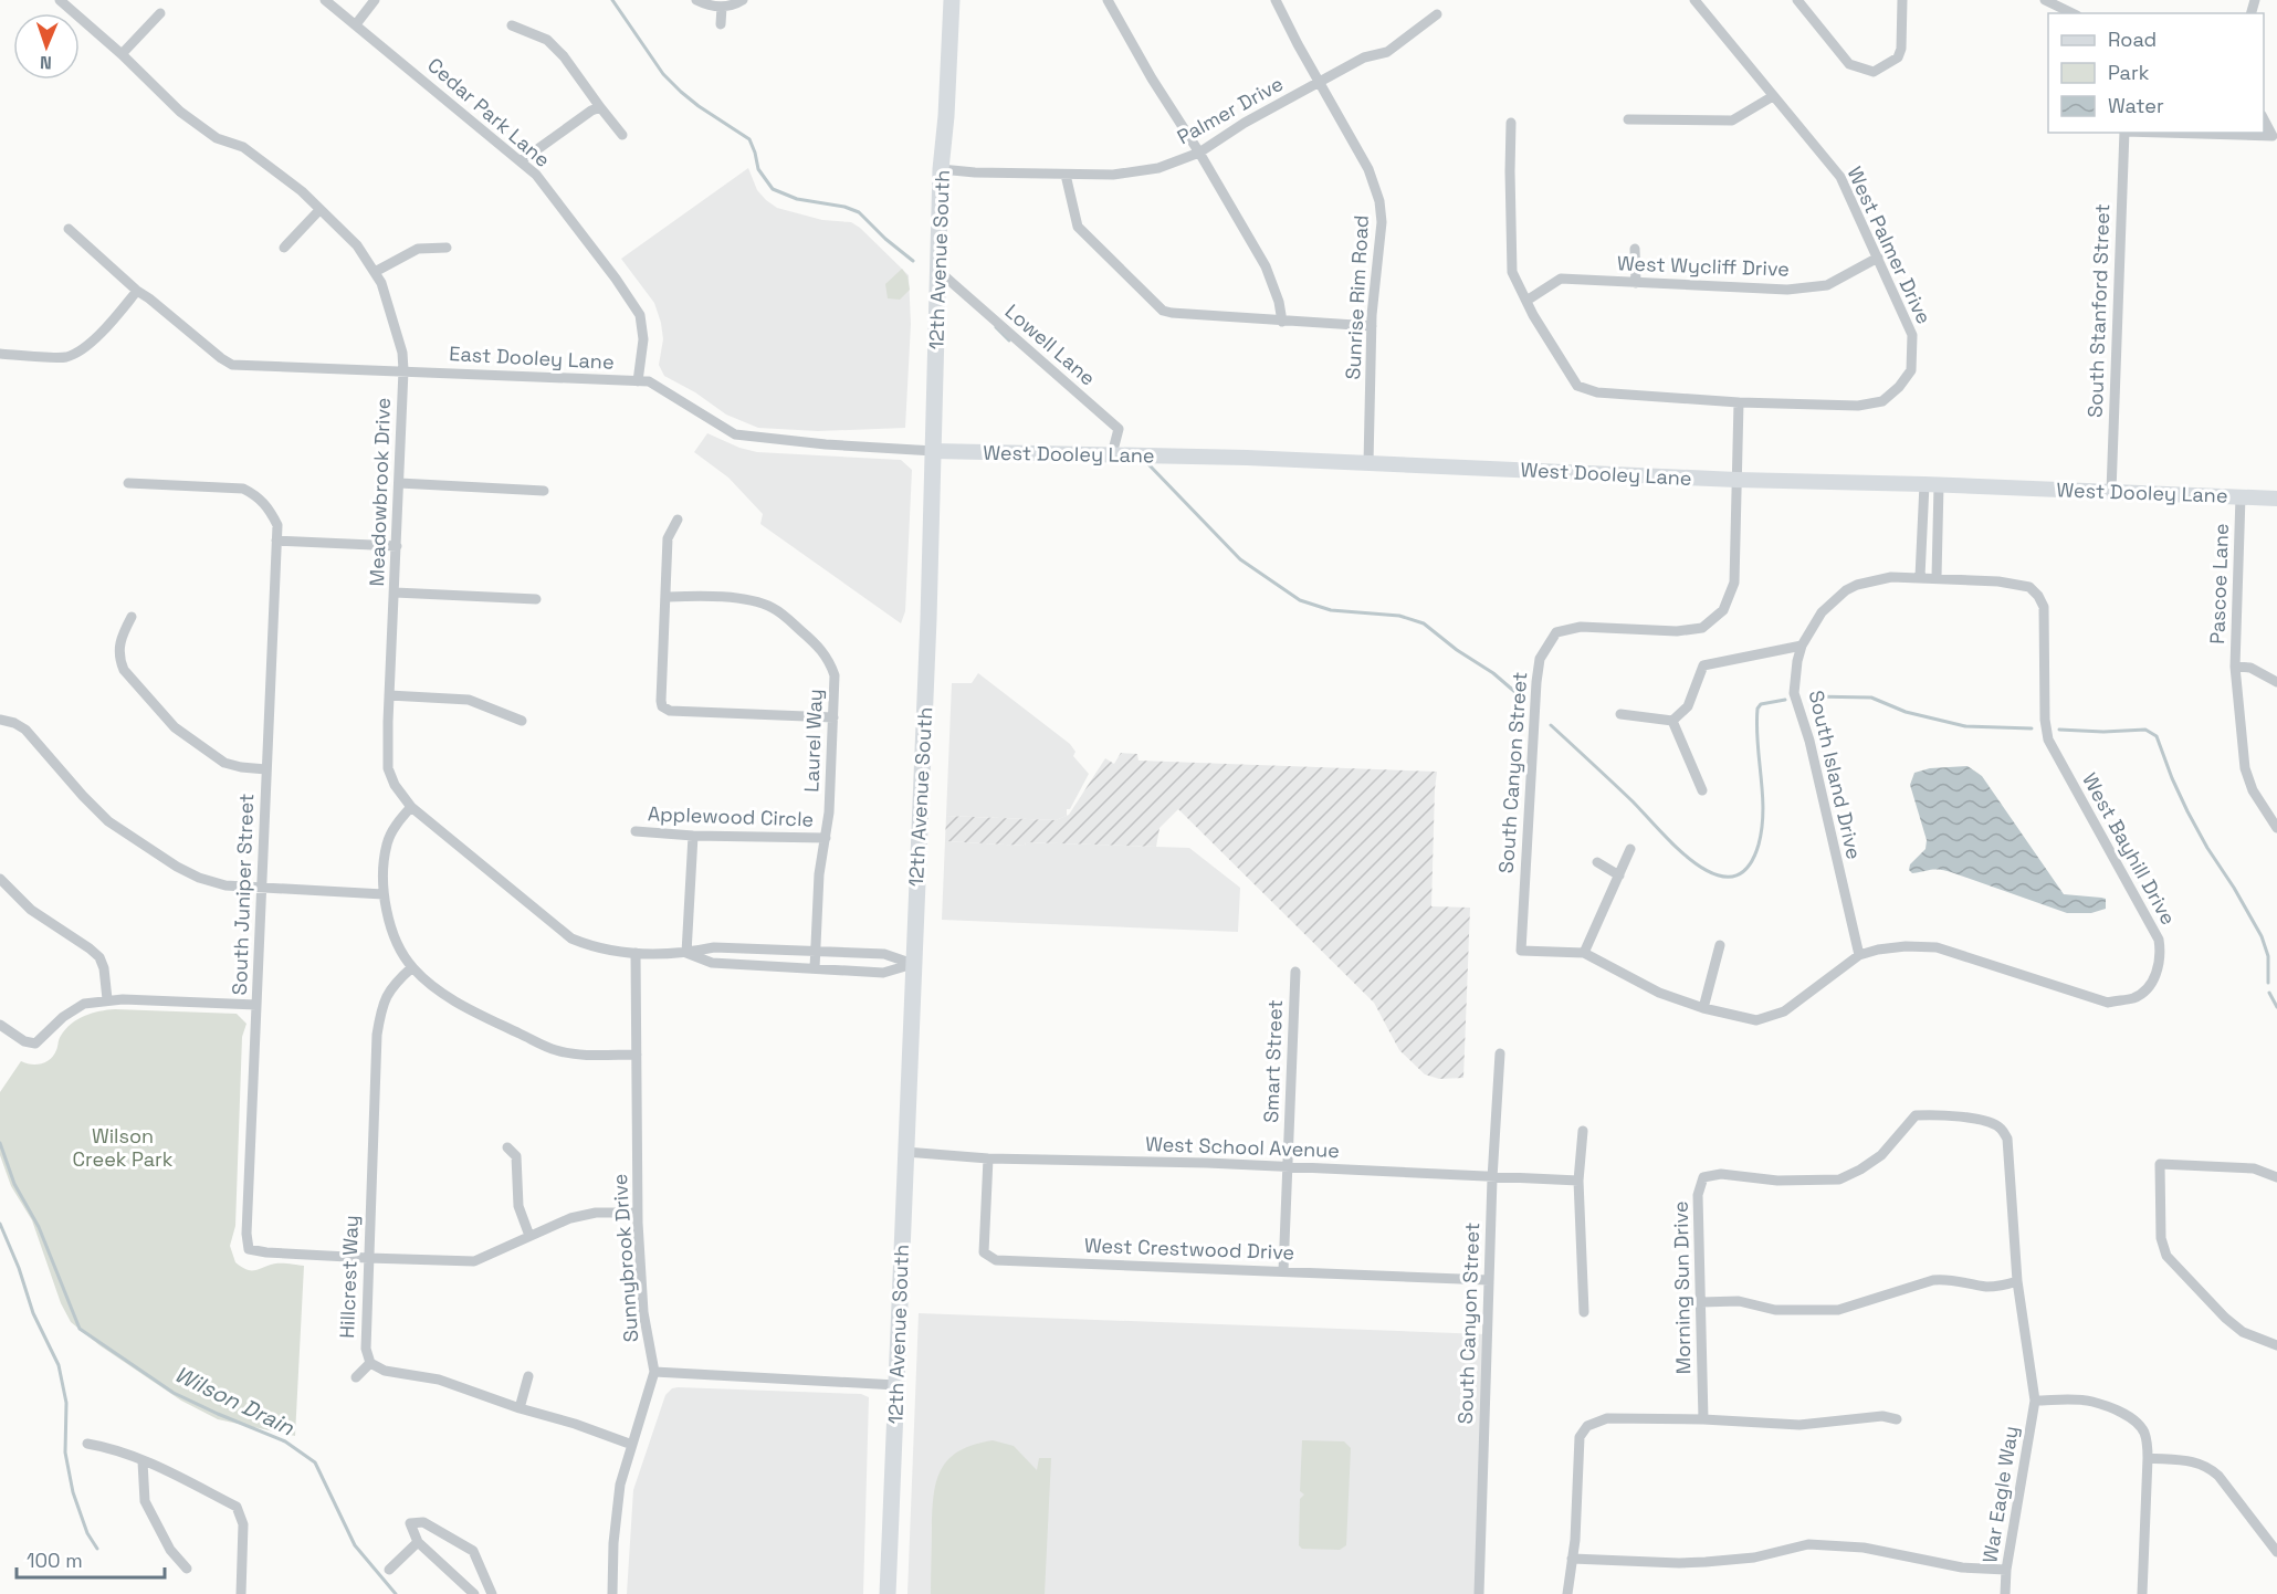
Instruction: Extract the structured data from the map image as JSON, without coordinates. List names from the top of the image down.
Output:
{
  "streets": {
    "main road": ["12th Avenue South"],
    "street": [
      "Palmer Drive",
      "Cedar Park Lane",
      "West Palmer Drive",
      "West Wycliff Drive",
      "Sunrise Rim Road",
      "South Stanford Street",
      "Lowell Lane",
      "East Dooley Lane",
      "West Dooley Lane",
      "Meadowbrook Drive",
      "Pascoe Lane",
      "Laurel Way",
      "South Canyon Street",
      "South Island Drive",
      "Applewood Circle",
      "West Bayhill Drive",
      "South Juniper Street",
      "Smart Street",
      "West School Avenue",
      "West Crestwood Drive",
      "Sunnybrook Drive",
      "Hillcrest Way",
      "Morning Sun Drive",
      "War Eagle Way"
    ]
  },
  "crossings": [
    ["Palmer Drive", "12th Avenue South"],
    ["Palmer Drive", "Sunrise Rim Road"],
    ["Cedar Park Lane", "East Dooley Lane"],
    ["West Palmer Drive", "West Wycliff Drive"],
    ["West Palmer Drive", "South Canyon Street"],
    ["12th Avenue South", "Lowell Lane"],
    ["12th Avenue South", "East Dooley Lane"],
    ["12th Avenue South", "West Dooley Lane"],
    ["12th Avenue South", "Meadowbrook Drive"],
    ["12th Avenue South", "West School Avenue"],
    ["Sunrise Rim Road", "West Dooley Lane"],
    ["South Stanford Street", "West Dooley Lane"],
    ["Lowell Lane", "West Dooley Lane"],
    ["East Dooley Lane", "West Dooley Lane"],
    ["East Dooley Lane", "Meadowbrook Drive"],
    ["West Dooley Lane", "Pascoe Lane"],
    ["West Dooley Lane", "South Canyon Street"],
    ["Meadowbrook Drive", "Laurel Way"],
    ["Meadowbrook Drive", "Sunnybrook Drive"],
    ["Laurel Way", "Applewood Circle"],
    ["South Canyon Street", "West Bayhill Drive"],
    ["South Canyon Street", "West School Avenue"],
    ["South Canyon Street", "West Crestwood Drive"],
    ["South Island Drive", "West Bayhill Drive"],
    ["South Juniper Street", "Hillcrest Way"],
    ["Smart Street", "West School Avenue"],
    ["Smart Street", "West Crestwood Drive"],
    ["West School Avenue", "West Crestwood Drive"],
    ["Sunnybrook Drive", "Hillcrest Way"],
    ["Morning Sun Drive", "War Eagle Way"]
  ],
  "water": ["Wilson Drain"],
  "parks": ["Wilson Creek Park"],
  "legend": ["Road", "Park", "Water"],
  "scale_bar": "100 m",
  "north": "bottom"
}
